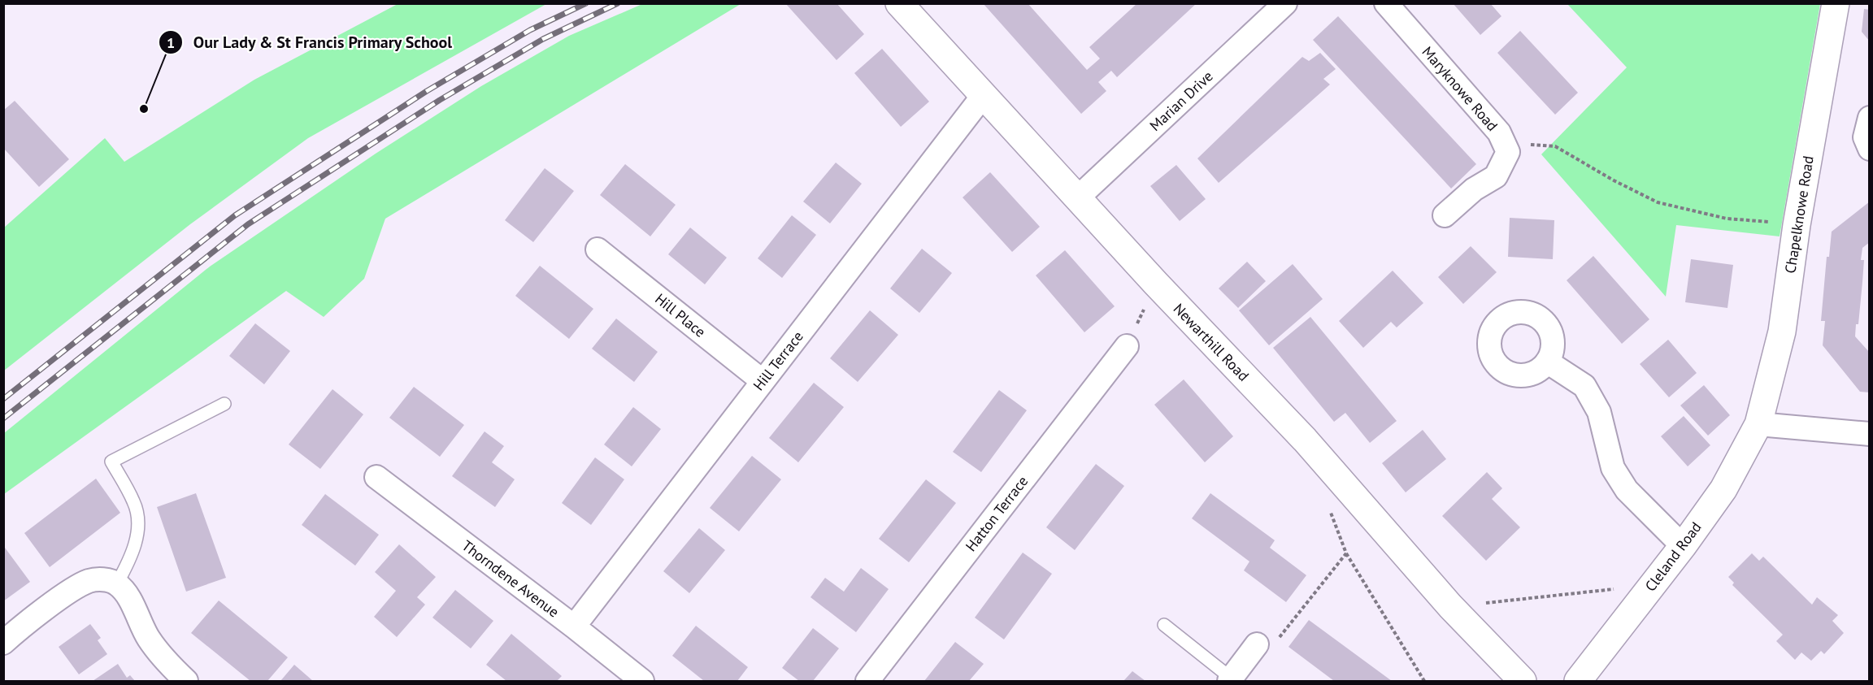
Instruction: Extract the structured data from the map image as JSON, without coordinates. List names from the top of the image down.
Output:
{
  "streets": {
    "main road": ["Chapelknowe Road", "Newarthill Road", "Cleland Road"],
    "street": [
      "Maryknowe Road",
      "Marian Drive",
      "Hill Place",
      "Hill Terrace",
      "Hatton Terrace",
      "Thorndene Avenue"
    ]
  },
  "crossings": [
    ["Marian Drive", "Newarthill Road"],
    ["Chapelknowe Road", "Cleland Road"],
    ["Hill Place", "Hill Terrace"],
    ["Newarthill Road", "Hill Terrace"],
    ["Hill Terrace", "Thorndene Avenue"]
  ],
  "places": ["Our Lady & St Francis Primary School"]
}
